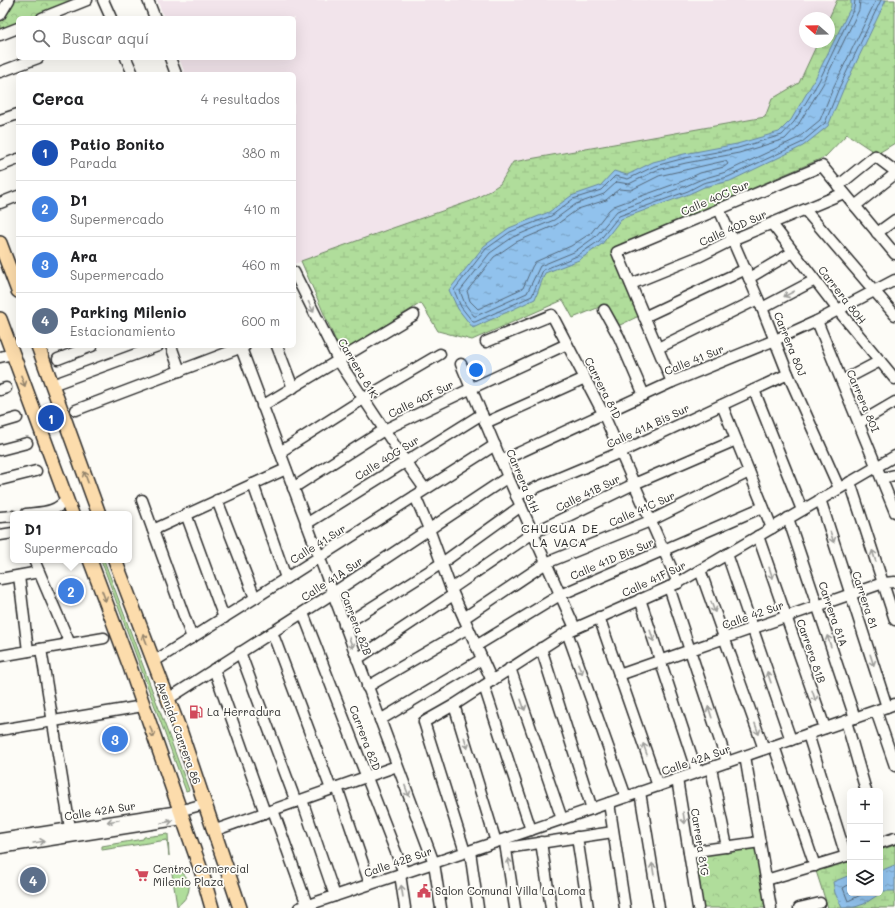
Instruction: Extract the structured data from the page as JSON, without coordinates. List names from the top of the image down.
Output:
{
  "streets": {
    "main road": ["Avenida Carrera 86"],
    "street": [
      "Calle 40C Sur",
      "Calle 40D Sur",
      "Carrera 80H",
      "Carrera 80J",
      "Calle 41 Sur",
      "Carrera 81K",
      "Carrera 81D",
      "Calle 40F Sur",
      "Carrera 80I",
      "Calle 41A Bis Sur",
      "Calle 40G Sur",
      "Carrera 81H",
      "Calle 41B Sur",
      "Calle 41C Sur",
      "Calle 41D Bis Sur",
      "Calle 41A Sur",
      "Calle 41F Sur",
      "Carrera 81",
      "Carrera 81A",
      "Calle 42 Sur",
      "Carrera 82B",
      "Carrera 81B",
      "Carrera 82D",
      "Calle 42A Sur",
      "Carrera 81G",
      "Calle 42B Sur"
    ]
  },
  "crossings": [
    ["Calle 40C Sur", "Calle 40D Sur"],
    ["Calle 40C Sur", "Carrera 80J"],
    ["Calle 40D Sur", "Carrera 80H"],
    ["Calle 40D Sur", "Carrera 80J"],
    ["Carrera 80H", "Calle 41 Sur"],
    ["Carrera 80J", "Calle 41 Sur"],
    ["Carrera 80J", "Calle 41A Bis Sur"],
    ["Carrera 80J", "Calle 41F Sur"],
    ["Calle 41 Sur", "Carrera 81K"],
    ["Calle 41 Sur", "Carrera 81D"],
    ["Calle 41 Sur", "Carrera 80I"],
    ["Calle 41 Sur", "Carrera 81H"],
    ["Calle 41 Sur", "Carrera 82B"],
    ["Calle 41 Sur", "Avenida Carrera 86"],
    ["Carrera 81K", "Calle 40F Sur"],
    ["Carrera 81K", "Calle 40G Sur"],
    ["Carrera 81D", "Calle 40F Sur"],
    ["Carrera 81D", "Calle 41A Bis Sur"],
    ["Carrera 81D", "Calle 40G Sur"],
    ["Carrera 81D", "Calle 41B Sur"],
    ["Carrera 81D", "Calle 41C Sur"],
    ["Carrera 81D", "Calle 41D Bis Sur"],
    ["Carrera 81D", "Calle 41F Sur"],
    ["Carrera 81D", "Calle 42 Sur"],
    ["Carrera 81D", "Calle 42A Sur"],
    ["Calle 40F Sur", "Carrera 81H"],
    ["Calle 40F Sur", "Carrera 82B"],
    ["Carrera 80I", "Calle 41F Sur"],
    ["Calle 41A Bis Sur", "Carrera 81H"],
    ["Calle 40G Sur", "Carrera 81H"],
    ["Calle 40G Sur", "Carrera 82B"],
    ["Carrera 81H", "Calle 41B Sur"],
    ["Carrera 81H", "Calle 41C Sur"],
    ["Carrera 81H", "Calle 41D Bis Sur"],
    ["Carrera 81H", "Calle 41A Sur"],
    ["Carrera 81H", "Calle 41F Sur"],
    ["Carrera 81H", "Calle 42A Sur"],
    ["Calle 41B Sur", "Carrera 82B"],
    ["Calle 41A Sur", "Carrera 82B"],
    ["Calle 41A Sur", "Avenida Carrera 86"],
    ["Calle 41A Sur", "Carrera 82D"],
    ["Calle 41F Sur", "Carrera 81"],
    ["Calle 41F Sur", "Carrera 81A"],
    ["Calle 41F Sur", "Carrera 81B"],
    ["Calle 41F Sur", "Calle 42B Sur"],
    ["Carrera 81", "Calle 42 Sur"],
    ["Carrera 81", "Calle 42A Sur"],
    ["Carrera 81A", "Calle 42 Sur"],
    ["Carrera 81A", "Calle 42A Sur"],
    ["Calle 42 Sur", "Carrera 81B"],
    ["Carrera 82B", "Calle 42B Sur"],
    ["Carrera 81B", "Calle 42A Sur"],
    ["Avenida Carrera 86", "Calle 42A Sur"],
    ["Carrera 82D", "Calle 42B Sur"],
    ["Calle 42A Sur", "Carrera 81G"],
    ["Calle 42A Sur", "Calle 42B Sur"]
  ],
  "districts": ["CHUCUA DE LA VACA"],
  "places": {
    "fuel station": ["La Herradura"],
    "supermarket": ["Centro Comercial Milenio Plaza"],
    "public building": ["Salon Comunal Villa La Loma"]
  },
  "north": "left",
  "page": {
    "search": "Buscar aquí",
    "heading": ["Cerca", "4 resultados"],
    "list": [
      {
        "mark": "1",
        "name": "Patio Bonito",
        "note": "Parada",
        "value": "380 m"
      },
      {
        "mark": "2",
        "name": "D1",
        "note": "Supermercado",
        "value": "410 m"
      },
      {
        "mark": "3",
        "name": "Ara",
        "note": "Supermercado",
        "value": "460 m"
      },
      {
        "mark": "4",
        "name": "Parking Milenio",
        "note": "Estacionamiento",
        "value": "600 m"
      }
    ],
    "pins": [
      "1",
      "2",
      "3",
      "4"
    ],
    "popup": ["D1", "Supermercado"],
    "map_buttons": ["+", "−"]
  }
}
